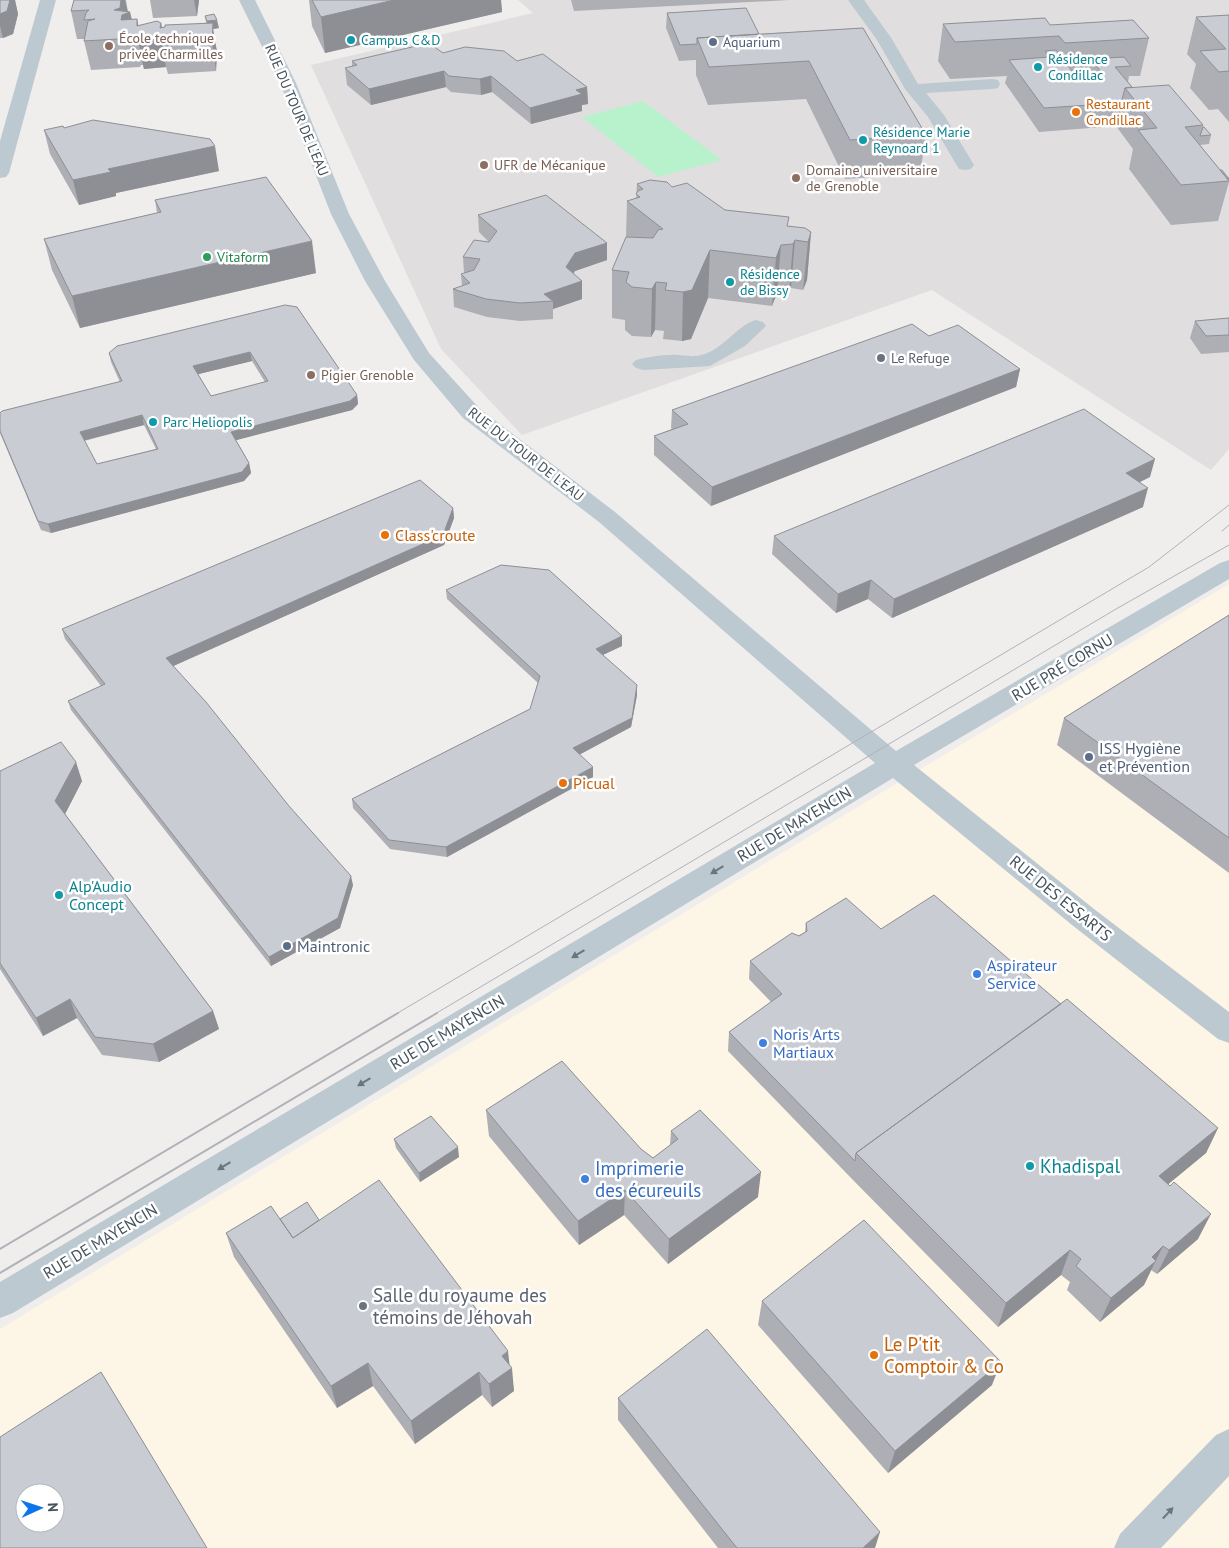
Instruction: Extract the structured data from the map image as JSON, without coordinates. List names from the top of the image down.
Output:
{
  "streets": {
    "street": [
      "RUE DU TOUR DE L'EAU",
      "RUE PRÉ CORNU",
      "RUE DE MAYENCIN",
      "RUE DES ESSARTS"
    ]
  },
  "crossings": [
    ["RUE DU TOUR DE L'EAU", "RUE PRÉ CORNU"],
    ["RUE DU TOUR DE L'EAU", "RUE DE MAYENCIN"],
    ["RUE DU TOUR DE L'EAU", "RUE DES ESSARTS"],
    ["RUE PRÉ CORNU", "RUE DE MAYENCIN"],
    ["RUE PRÉ CORNU", "RUE DES ESSARTS"],
    ["RUE DE MAYENCIN", "RUE DES ESSARTS"]
  ],
  "one_way": ["RUE DE MAYENCIN"],
  "places": [
    "Campus C&D",
    "Aquarium",
    "École technique privée Charmilles",
    "Résidence Condillac",
    "Restaurant Condillac",
    "Résidence Marie Reynoard 1",
    "UFR de Mécanique",
    "Domaine universitaire de Grenoble",
    "Vitaform",
    "Résidence de Bissy",
    "Le Refuge",
    "Pigier Grenoble",
    "Parc Heliopolis",
    "Class'croute",
    "ISS Hygiène et Prévention",
    "Picual",
    "Alp'Audio Concept",
    "Maintronic",
    "Aspirateur Service",
    "Noris Arts Martiaux",
    "Khadispal",
    "Imprimerie des écureuils",
    "Salle du royaume des témoins de Jéhovah",
    "Le P'tit Comptoir & Co"
  ],
  "north": "right"
}
